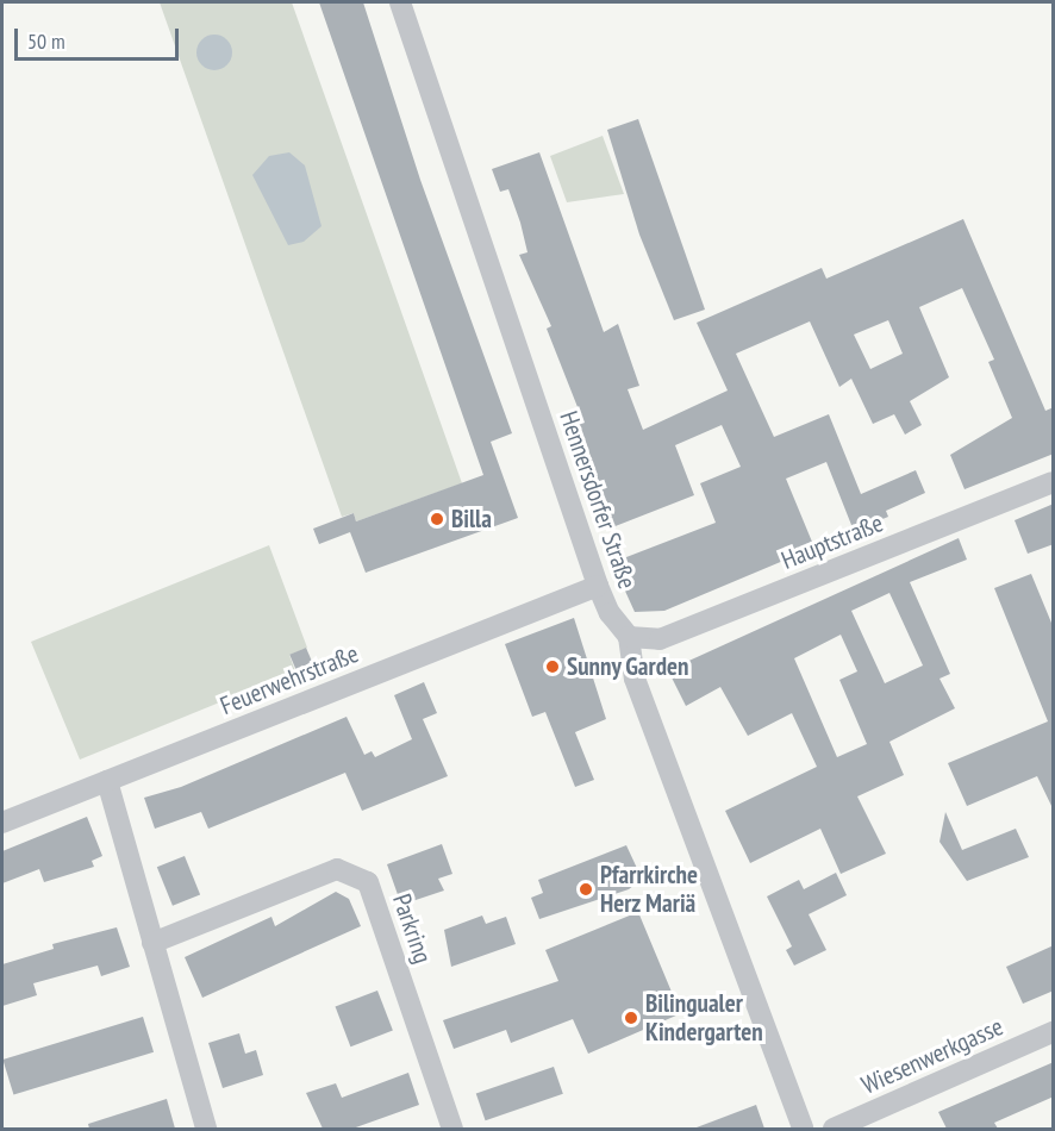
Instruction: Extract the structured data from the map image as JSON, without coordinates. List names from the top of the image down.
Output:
{
  "streets": {
    "street": [
      "Hennersdorfer Straße",
      "Hauptstraße",
      "Feuerwehrstraße",
      "Parkring",
      "Wiesenwerkgasse"
    ]
  },
  "crossings": [
    ["Hennersdorfer Straße", "Hauptstraße"],
    ["Hennersdorfer Straße", "Feuerwehrstraße"]
  ],
  "places": [
    "Billa",
    "Sunny Garden",
    "Pfarrkirche Herz Mariä",
    "Bilingualer Kindergarten"
  ],
  "scale_bar": "50 m"
}
